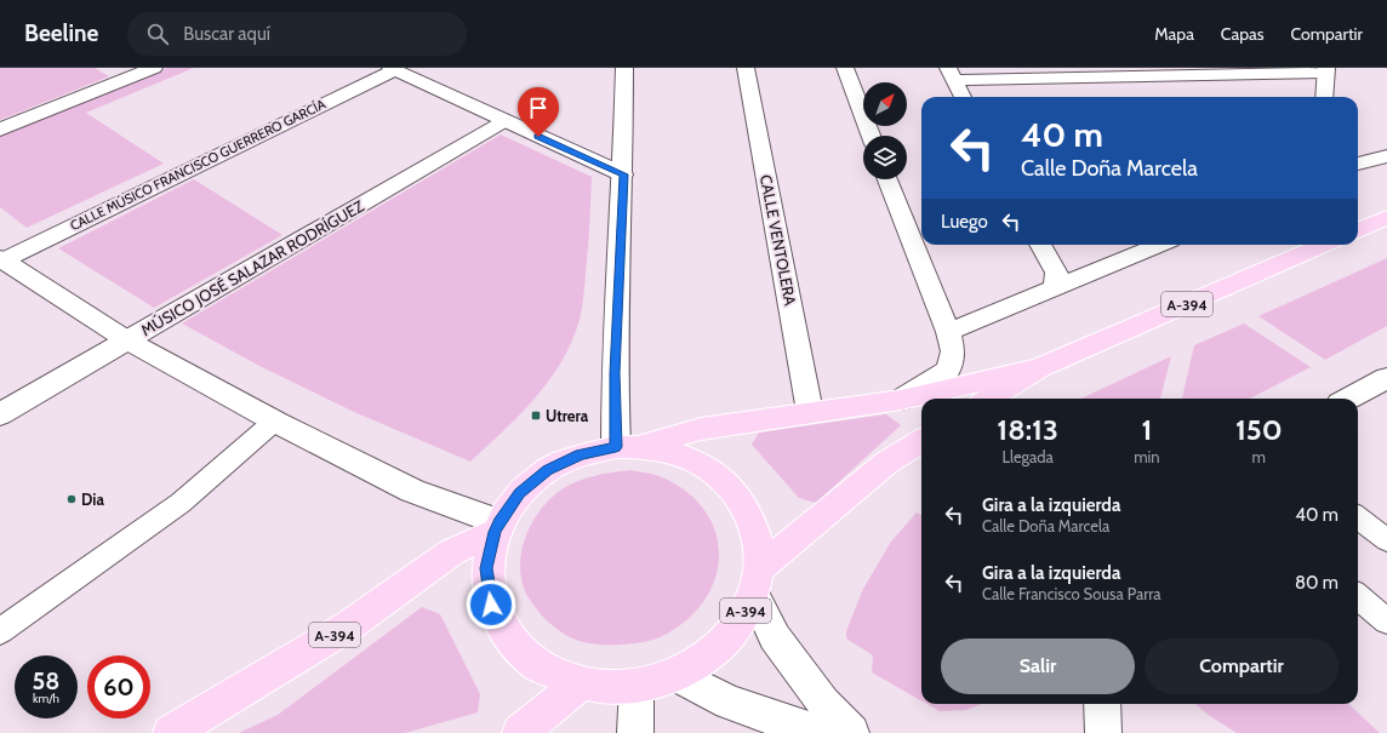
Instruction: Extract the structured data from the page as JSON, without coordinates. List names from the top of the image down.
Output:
{
  "streets": {
    "main road": ["A-394"],
    "street": ["CALLE MÚSICO FRANCISCO GUERRERO GARCÍA", "CALLE VENTOLERA", "MÚSICO JOSÉ SALAZAR RODRÍGUEZ"]
  },
  "crossings": [
    ["CALLE VENTOLERA", "A-394"]
  ],
  "places": {
    "transit": ["Utrera"],
    "other": ["Dia"]
  },
  "north": "top right",
  "page": {
    "header": "Beeline",
    "search": "Buscar aquí",
    "nav": ["Mapa", "Capas", "Compartir"],
    "turn": ["40 m", "Calle Doña Marcela"],
    "then": "Luego",
    "eta": [
      "18:13",
      "Llegada",
      "1",
      "min",
      "150",
      "m"
    ],
    "list": [
      {
        "name": "Gira a la izquierda",
        "note": "Calle Doña Marcela",
        "value": "40 m"
      },
      {
        "name": "Gira a la izquierda",
        "note": "Calle Francisco Sousa Parra",
        "value": "80 m"
      }
    ],
    "buttons": ["Salir", "Compartir"],
    "speed": "58 km/h",
    "limit": "60"
  }
}
